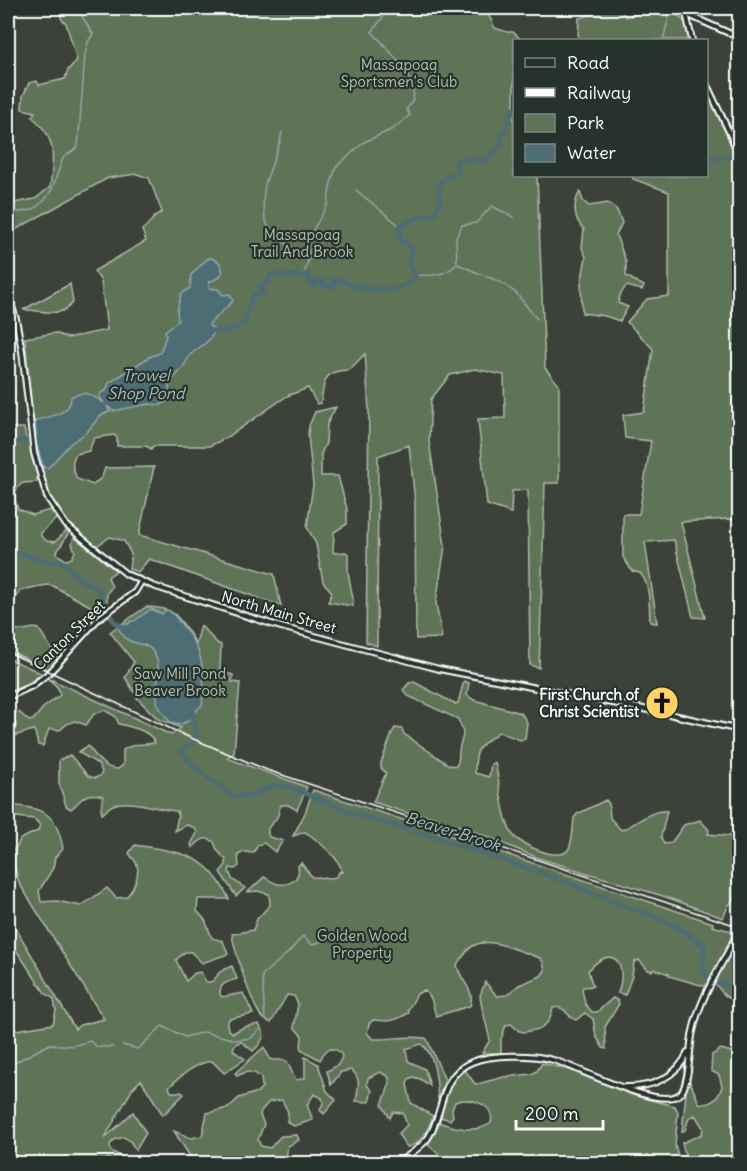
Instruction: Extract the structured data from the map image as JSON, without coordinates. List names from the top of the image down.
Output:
{
  "streets": {
    "main road": ["North Main Street", "Canton Street"]
  },
  "crossings": [
    ["North Main Street", "Canton Street"]
  ],
  "water": ["Trowel Shop Pond", "Beaver Brook"],
  "parks": [
    "Massapoag Sportsmen's Club",
    "Massapoag Trail And Brook",
    "Saw Mill Pond Beaver Brook",
    "Golden Wood Property"
  ],
  "places": {
    "church": ["First Church of Christ Scientist"]
  },
  "legend": [
    "Road",
    "Railway",
    "Park",
    "Water"
  ],
  "scale_bar": "200 m"
}
